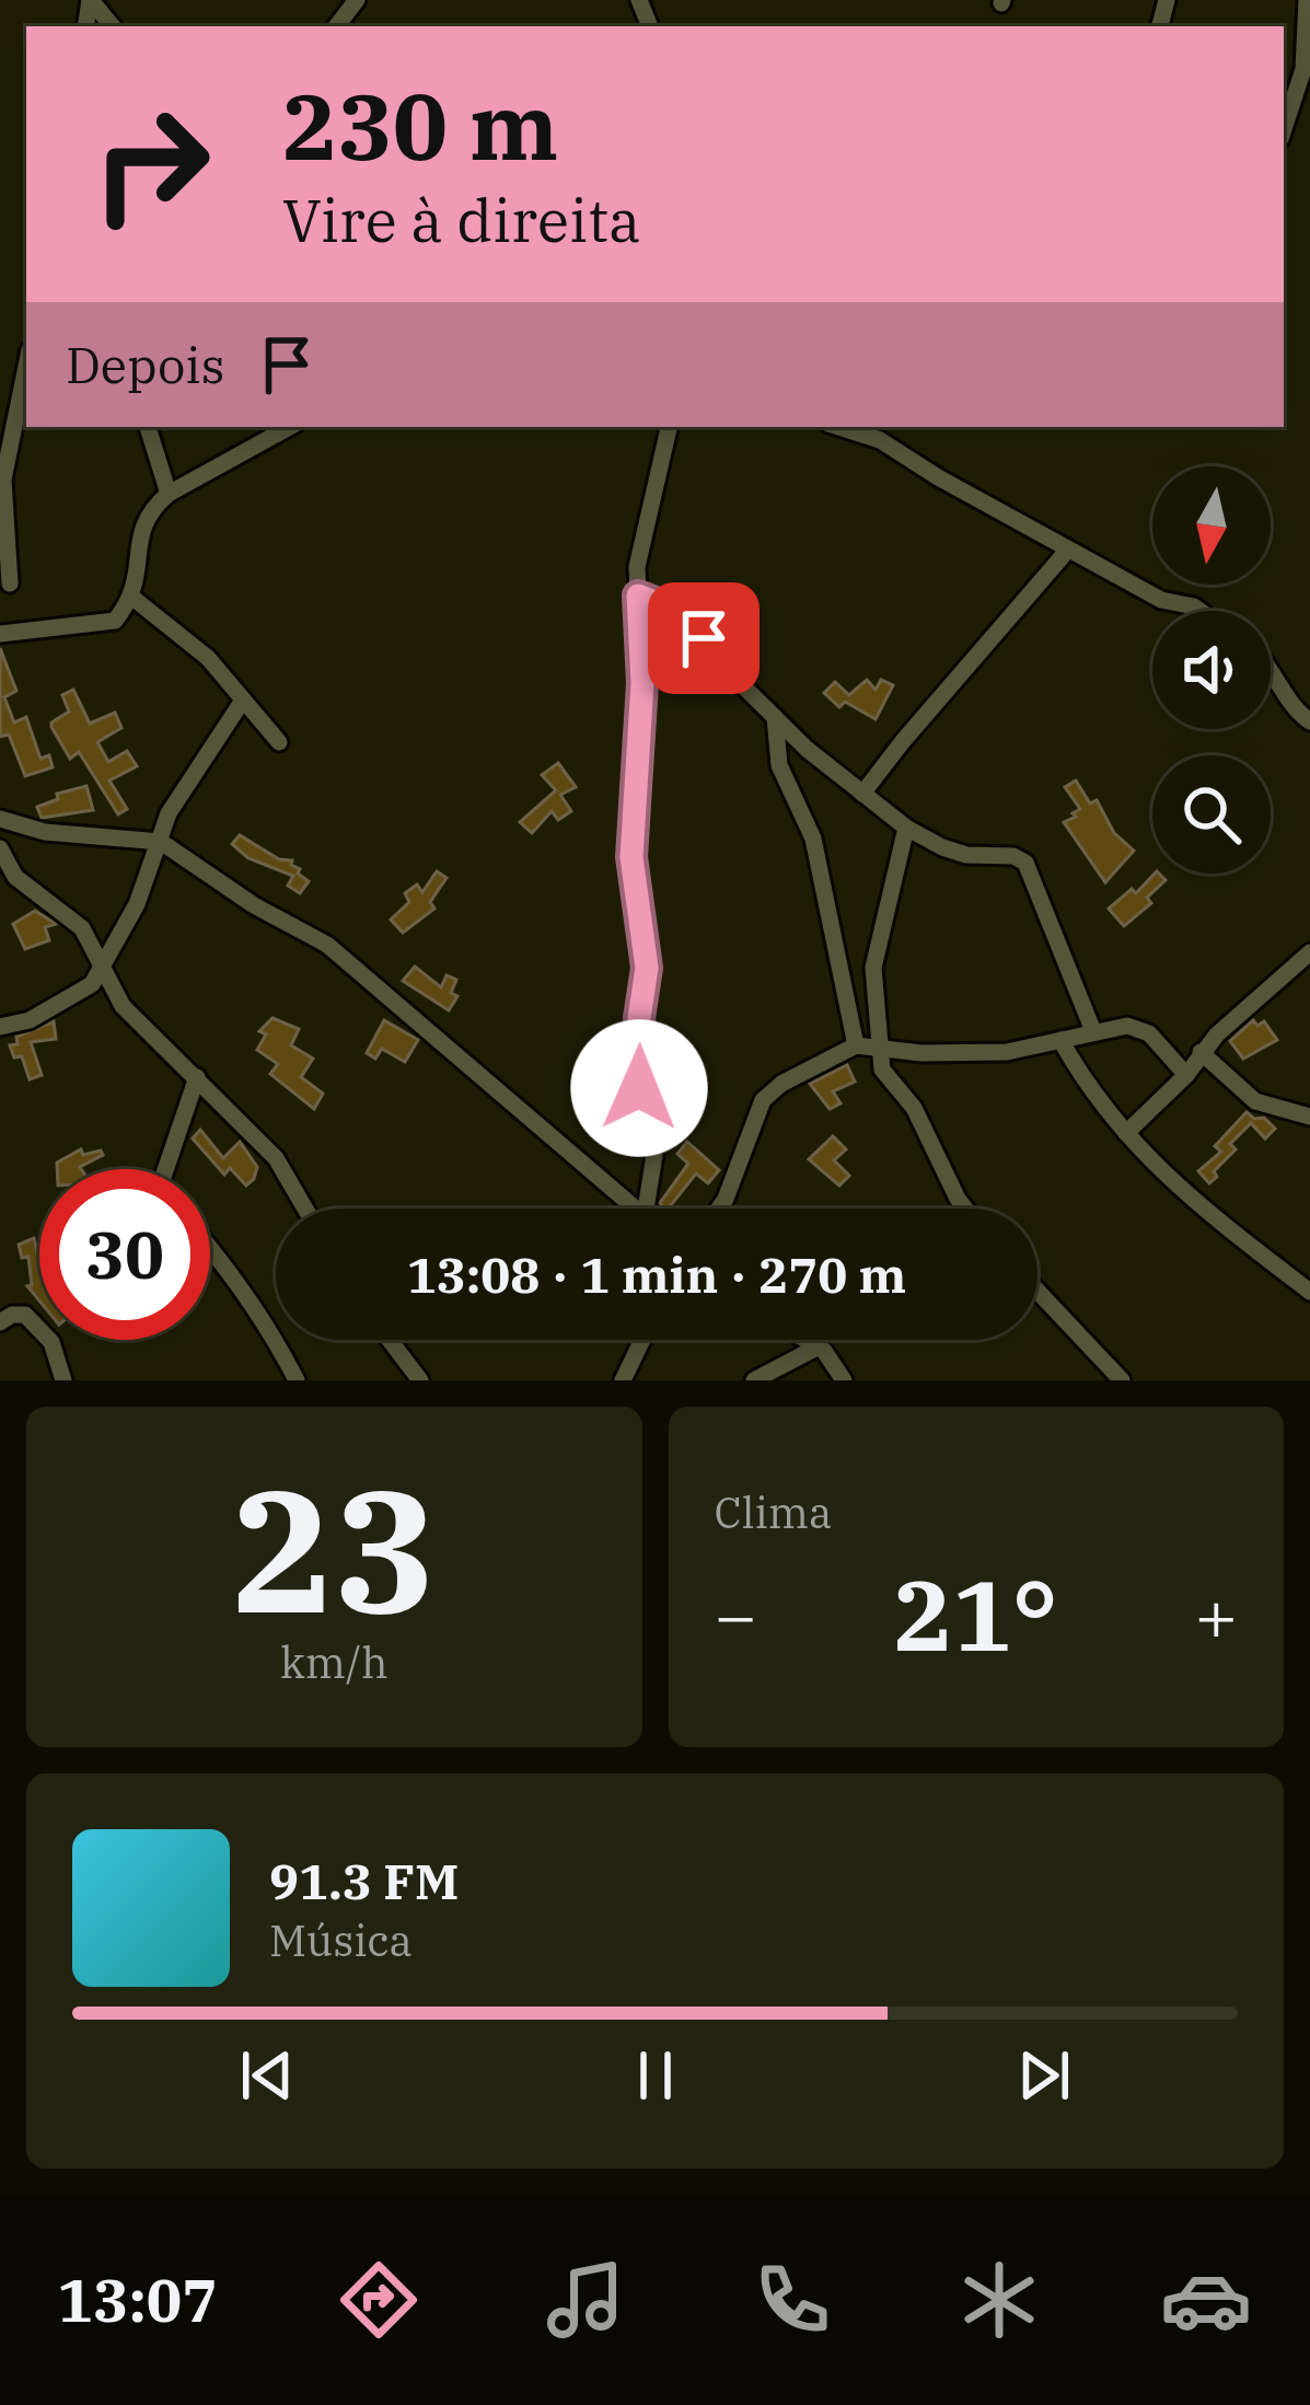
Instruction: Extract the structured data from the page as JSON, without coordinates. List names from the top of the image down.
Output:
{
  "north": "bottom",
  "page": {
    "turn": ["230 m", "Vire à direita"],
    "then": "Depois",
    "limit": "30",
    "trip": "13:08 · 1 min · 270 m",
    "tile": [
      ["23", "km/h"],
      "Clima"
    ],
    "heat": ["−", "21°", "+"],
    "song": ["91.3 FM", "Música"],
    "tabs": "13:07"
  }
}
